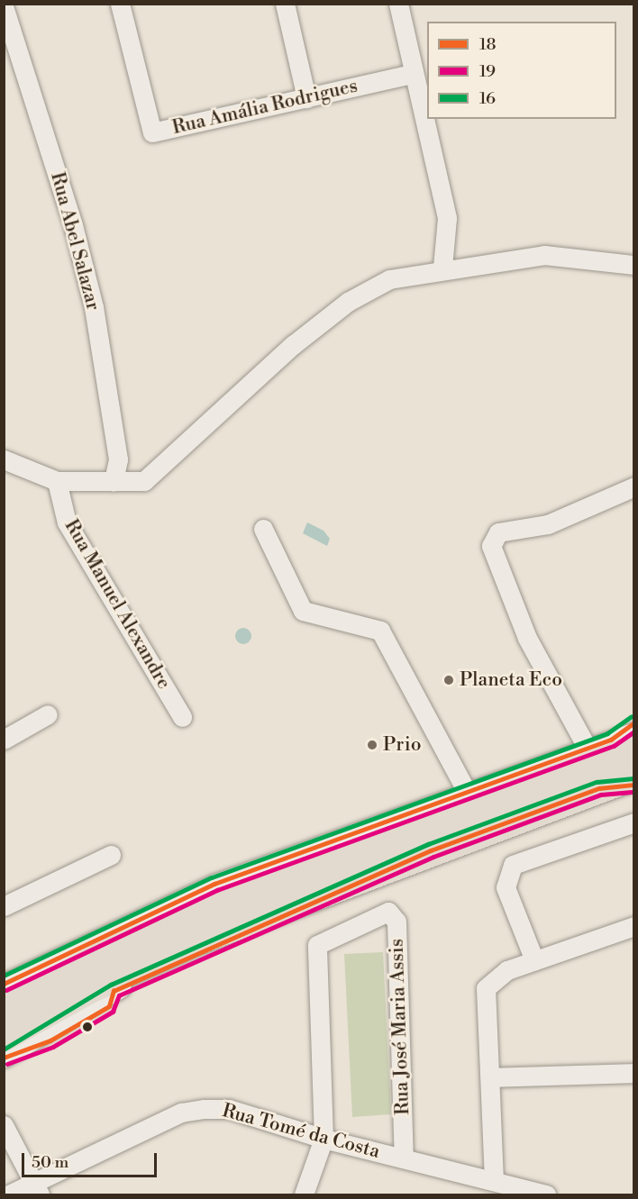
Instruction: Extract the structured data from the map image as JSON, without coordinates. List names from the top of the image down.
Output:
{
  "streets": {
    "street": [
      "Rua Amália Rodrigues",
      "Rua Abel Salazar",
      "Rua Manuel Alexandre",
      "Rua José Maria Assis",
      "Rua Tomé da Costa"
    ]
  },
  "crossings": [
    ["Rua José Maria Assis", "Rua Tomé da Costa"]
  ],
  "places": ["Planeta Eco", "Prio"],
  "lines": ["transit line 16", "transit line 18", "transit line 19"],
  "legend": ["18", "19", "16"],
  "scale_bar": "50 m"
}
